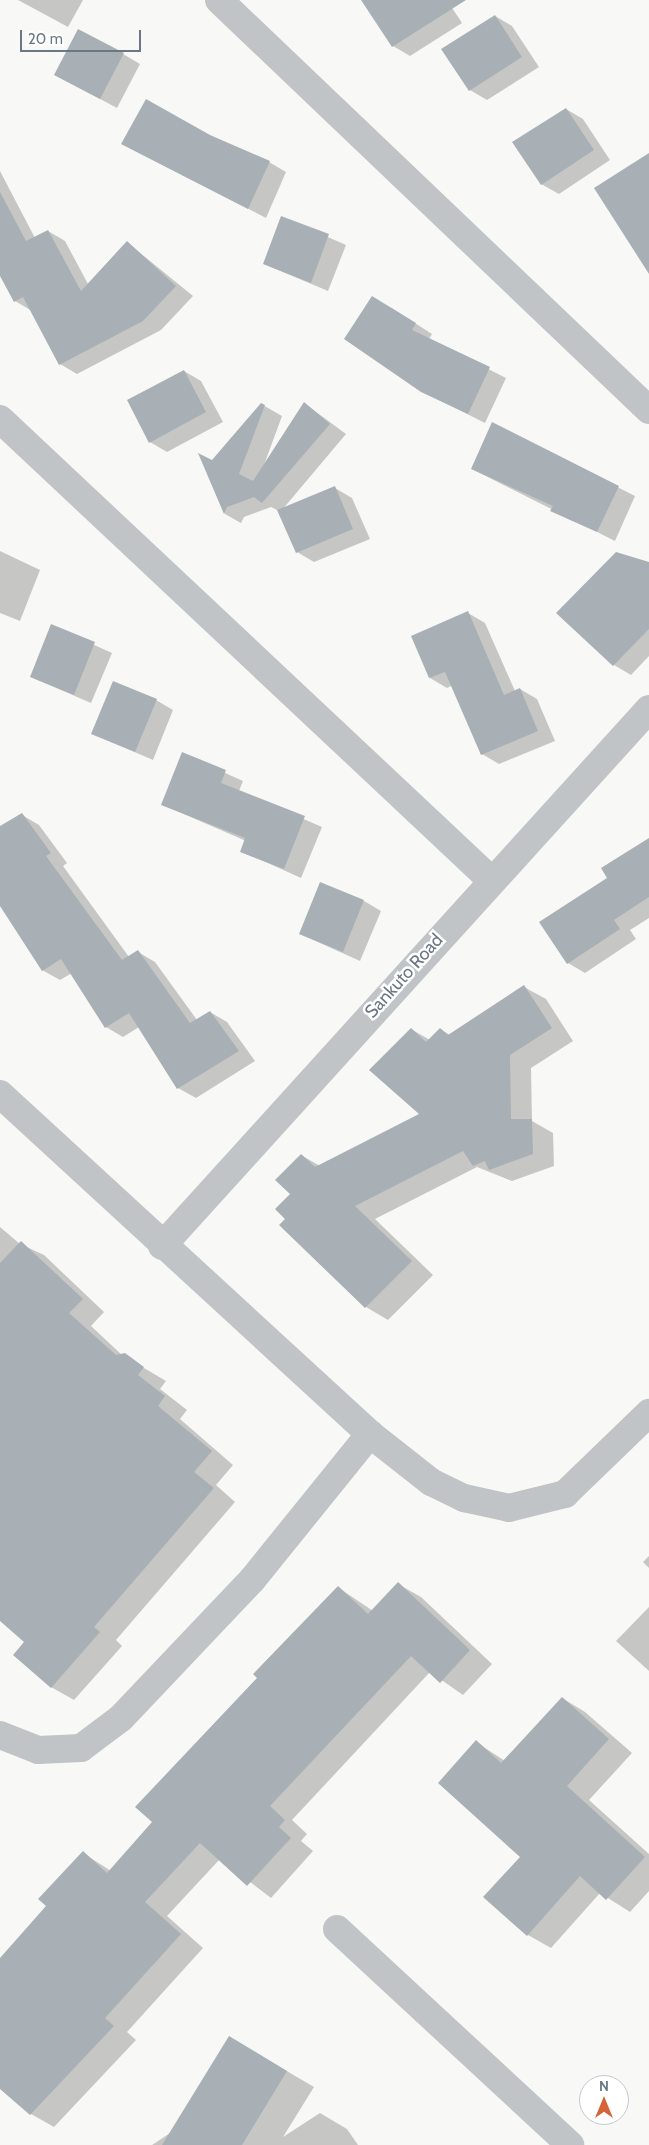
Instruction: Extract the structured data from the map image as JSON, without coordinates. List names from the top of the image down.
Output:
{
  "streets": {
    "street": ["Sankuto Road"]
  },
  "scale_bar": "20 m",
  "north": "top"
}
